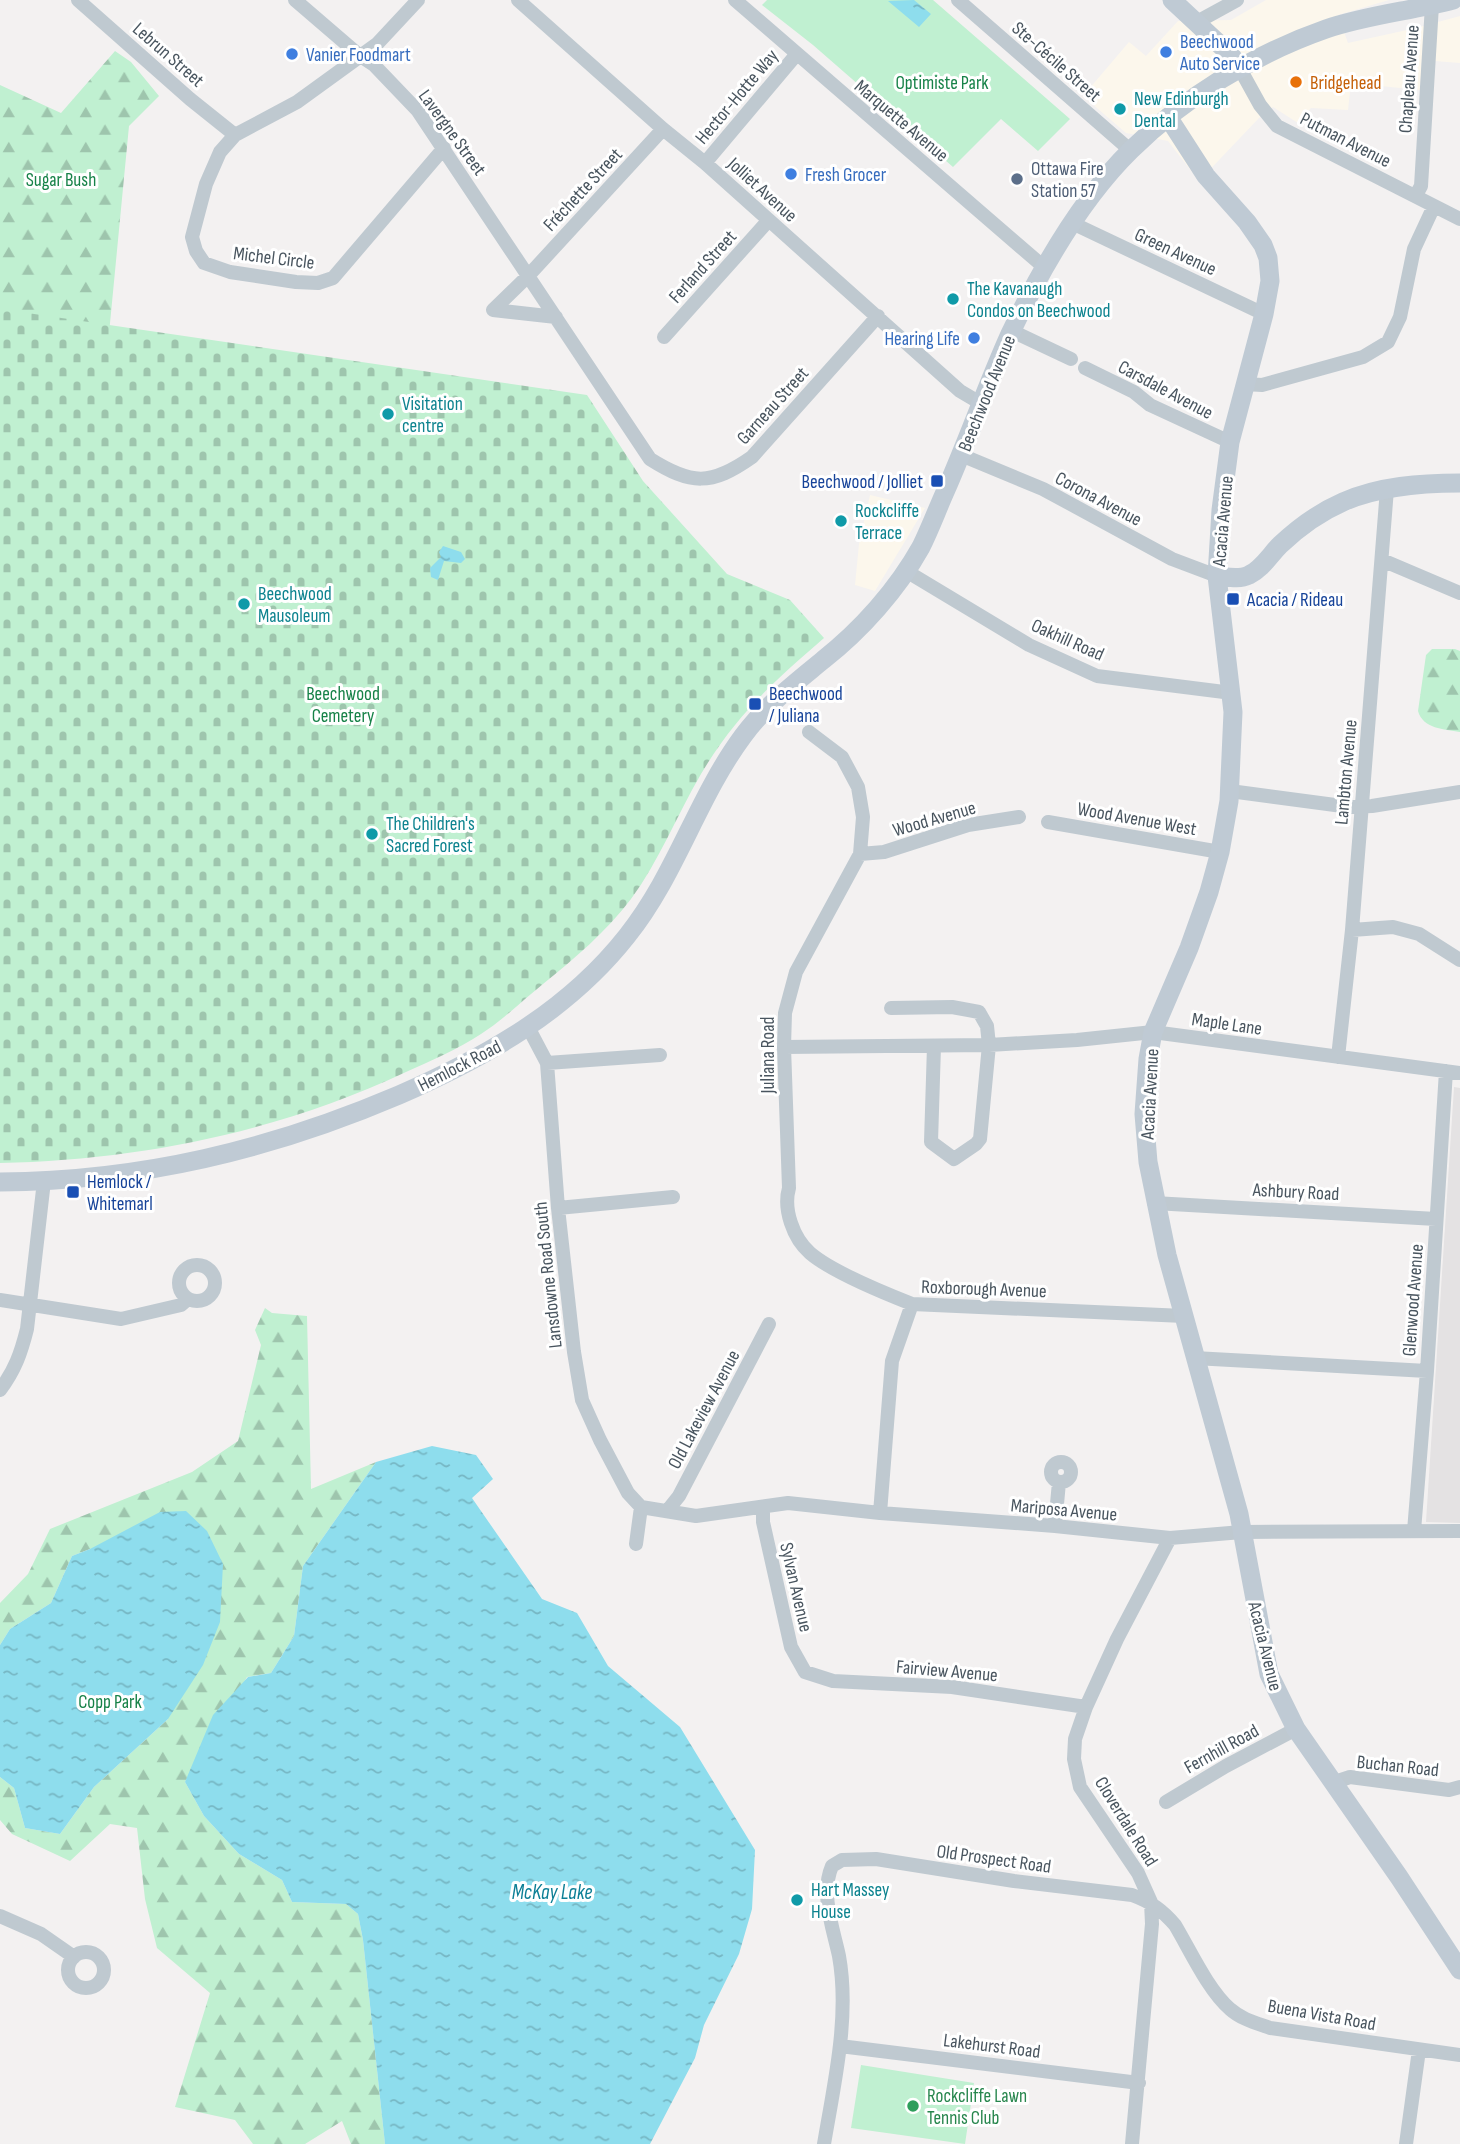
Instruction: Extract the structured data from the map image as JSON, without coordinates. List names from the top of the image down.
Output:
{
  "streets": {
    "street": [
      "Lebrun Street",
      "Ste-Cécile Street",
      "Chapleau Avenue",
      "Hector-Hotte Way",
      "Marquette Avenue",
      "Lavergne Street",
      "Putman Avenue",
      "Fréchette Street",
      "Jolliet Avenue",
      "Green Avenue",
      "Michel Circle",
      "Ferland Street",
      "Carsdale Avenue",
      "Beechwood Avenue",
      "Garneau Street",
      "Corona Avenue",
      "Acacia Avenue",
      "Oakhill Road",
      "Lambton Avenue",
      "Wood Avenue",
      "Wood Avenue West",
      "Maple Lane",
      "Juliana Road",
      "Hemlock Road",
      "Ashbury Road",
      "Lansdowne Road South",
      "Roxborough Avenue",
      "Glenwood Avenue",
      "Old Lakeview Avenue",
      "Mariposa Avenue",
      "Sylvan Avenue",
      "Fairview Avenue",
      "Fernhill Road",
      "Buchan Road",
      "Cloverdale Road",
      "Old Prospect Road",
      "Buena Vista Road",
      "Lakehurst Road"
    ]
  },
  "crossings": [
    ["Lebrun Street", "Michel Circle"],
    ["Ste-Cécile Street", "Beechwood Avenue"],
    ["Chapleau Avenue", "Putman Avenue"],
    ["Chapleau Avenue", "Beechwood Avenue"],
    ["Hector-Hotte Way", "Marquette Avenue"],
    ["Hector-Hotte Way", "Jolliet Avenue"],
    ["Marquette Avenue", "Beechwood Avenue"],
    ["Lavergne Street", "Fréchette Street"],
    ["Lavergne Street", "Michel Circle"],
    ["Lavergne Street", "Garneau Street"],
    ["Putman Avenue", "Beechwood Avenue"],
    ["Fréchette Street", "Jolliet Avenue"],
    ["Jolliet Avenue", "Ferland Street"],
    ["Jolliet Avenue", "Beechwood Avenue"],
    ["Jolliet Avenue", "Garneau Street"],
    ["Green Avenue", "Beechwood Avenue"],
    ["Green Avenue", "Acacia Avenue"],
    ["Carsdale Avenue", "Acacia Avenue"],
    ["Beechwood Avenue", "Corona Avenue"],
    ["Beechwood Avenue", "Acacia Avenue"],
    ["Beechwood Avenue", "Oakhill Road"],
    ["Beechwood Avenue", "Hemlock Road"],
    ["Corona Avenue", "Acacia Avenue"],
    ["Acacia Avenue", "Oakhill Road"],
    ["Acacia Avenue", "Wood Avenue West"],
    ["Acacia Avenue", "Maple Lane"],
    ["Acacia Avenue", "Ashbury Road"],
    ["Acacia Avenue", "Roxborough Avenue"],
    ["Acacia Avenue", "Mariposa Avenue"],
    ["Acacia Avenue", "Fernhill Road"],
    ["Acacia Avenue", "Buchan Road"],
    ["Lambton Avenue", "Maple Lane"],
    ["Wood Avenue", "Juliana Road"],
    ["Maple Lane", "Juliana Road"],
    ["Maple Lane", "Glenwood Avenue"],
    ["Juliana Road", "Roxborough Avenue"],
    ["Hemlock Road", "Lansdowne Road South"],
    ["Ashbury Road", "Glenwood Avenue"],
    ["Roxborough Avenue", "Mariposa Avenue"],
    ["Glenwood Avenue", "Mariposa Avenue"],
    ["Old Lakeview Avenue", "Mariposa Avenue"],
    ["Mariposa Avenue", "Sylvan Avenue"],
    ["Mariposa Avenue", "Cloverdale Road"],
    ["Sylvan Avenue", "Fairview Avenue"],
    ["Fairview Avenue", "Cloverdale Road"],
    ["Cloverdale Road", "Old Prospect Road"],
    ["Cloverdale Road", "Buena Vista Road"],
    ["Cloverdale Road", "Lakehurst Road"],
    ["Old Prospect Road", "Buena Vista Road"],
    ["Old Prospect Road", "Lakehurst Road"]
  ],
  "water": ["McKay Lake"],
  "parks": [
    "Optimiste Park",
    "Sugar Bush",
    "Beechwood Cemetery",
    "Copp Park"
  ],
  "places": {
    "other": [
      "Beechwood Auto Service",
      "Vanier Foodmart",
      "Bridgehead",
      "New Edinburgh Dental",
      "Fresh Grocer",
      "Ottawa Fire Station 57",
      "The Kavanaugh Condos on Beechwood",
      "Hearing Life",
      "Visitation centre",
      "Rockcliffe Terrace",
      "Beechwood Mausoleum",
      "The Children's Sacred Forest",
      "Hart Massey House",
      "Rockcliffe Lawn Tennis Club"
    ],
    "transit": [
      "Beechwood / Jolliet",
      "Acacia / Rideau",
      "Beechwood / Juliana",
      "Hemlock / Whitemarl"
    ]
  }
}
